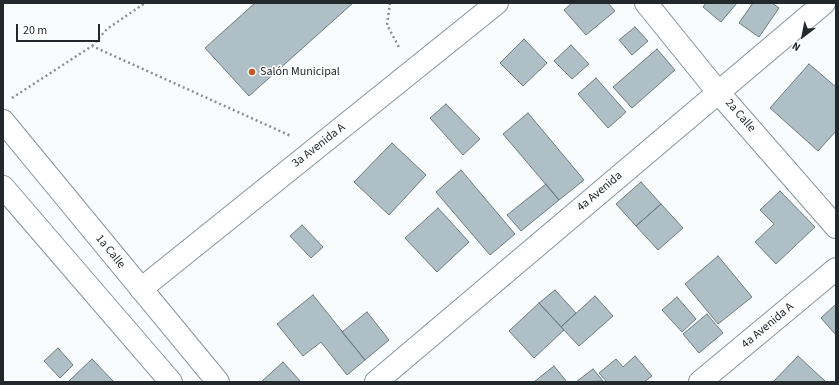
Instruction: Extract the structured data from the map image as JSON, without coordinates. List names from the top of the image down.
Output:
{
  "streets": {
    "street": [
      "2a Calle",
      "3a Avenida A",
      "4a Avenida",
      "1a Calle",
      "4a Avenida A"
    ]
  },
  "crossings": [
    ["2a Calle", "4a Avenida"],
    ["3a Avenida A", "1a Calle"]
  ],
  "places": ["Salón Municipal"],
  "scale_bar": "20 m",
  "north": "bottom left"
}
